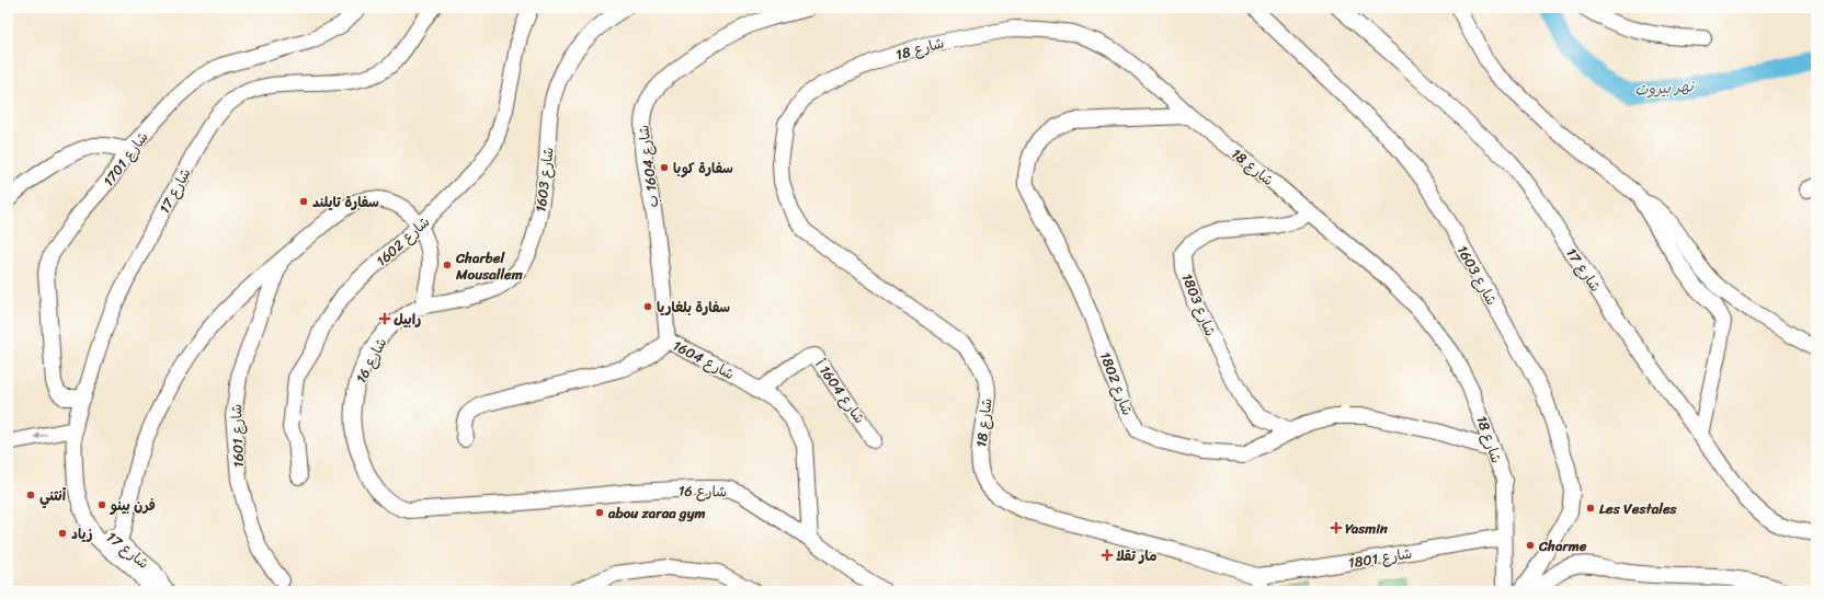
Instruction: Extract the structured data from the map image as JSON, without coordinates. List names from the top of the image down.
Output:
{
  "streets": {
    "street": [
      "شارع 18",
      "شارع 1701",
      "شارع 1604 ب",
      "شارع 1603",
      "شارع 17",
      "شارع 1602",
      "شارع 1803",
      "شارع 1604",
      "شارع 16",
      "شارع 1802",
      "شارع 1604 أ",
      "شارع 1601",
      "شارع 1801"
    ]
  },
  "crossings": [
    ["شارع 18", "شارع 1803"],
    ["شارع 18", "شارع 1802"],
    ["شارع 18", "شارع 1801"],
    ["شارع 1701", "شارع 17"],
    ["شارع 1604 ب", "شارع 1604"],
    ["شارع 1603", "شارع 16"],
    ["شارع 1803", "شارع 1802"],
    ["شارع 1604", "شارع 16"],
    ["شارع 1604", "شارع 1604 أ"]
  ],
  "water": ["نهر بيروت"],
  "places": {
    "other": [
      "سفارة كوبا",
      "سفارة تايلند",
      "Charbel Mousallem",
      "سفارة بلغاريا",
      "أنثني",
      "فرن بينو",
      "Les Vestales",
      "abou zaraa gym",
      "زياد",
      "Charme"
    ],
    "health": ["رابيل", "Yasmin", "مار تقلا"]
  }
}
